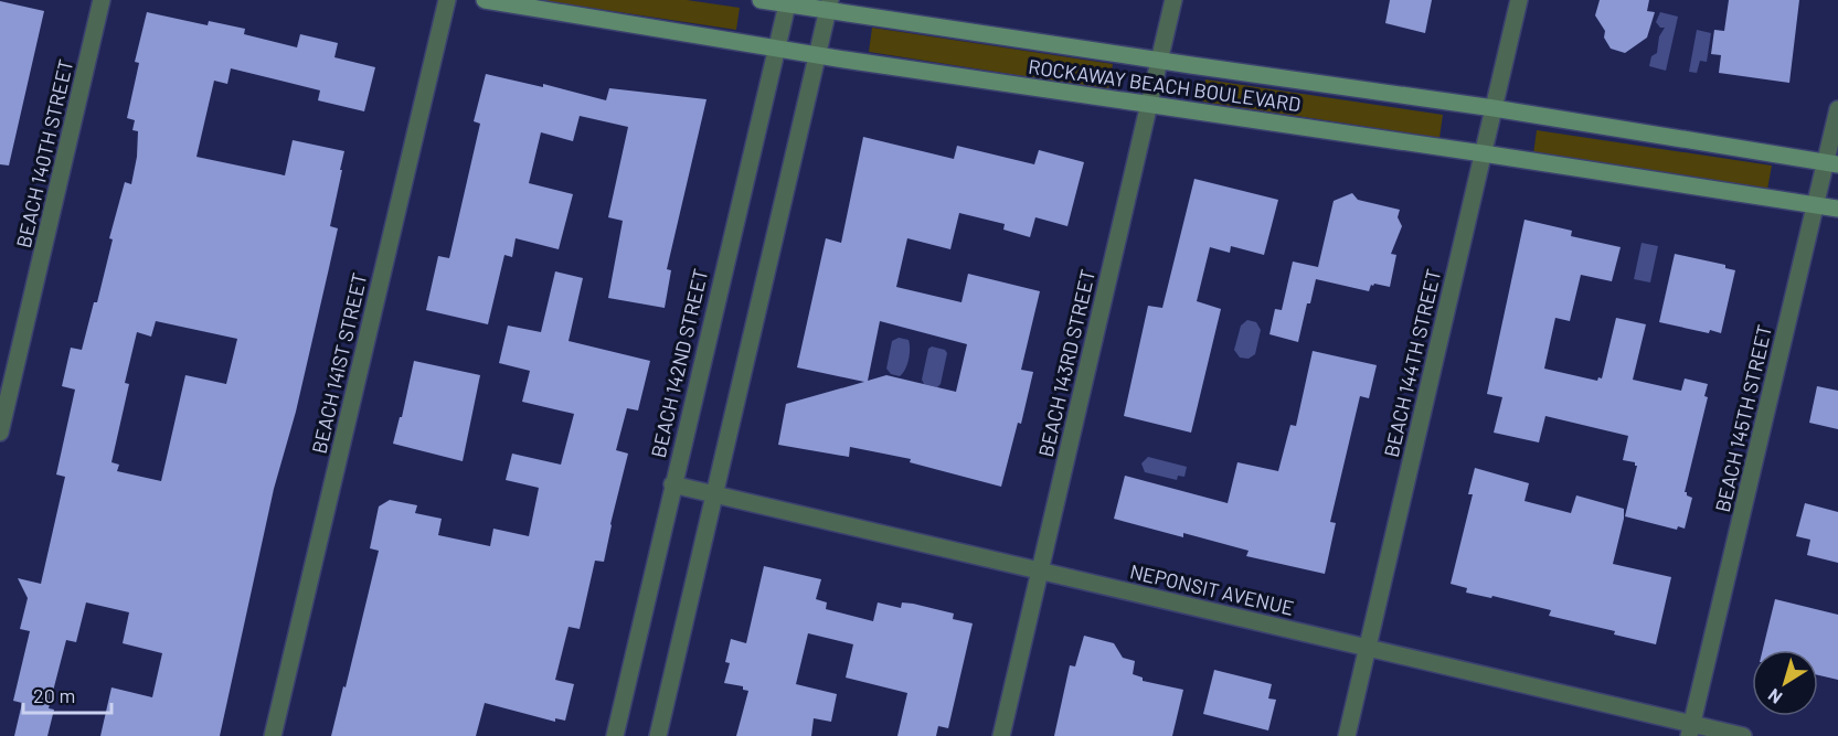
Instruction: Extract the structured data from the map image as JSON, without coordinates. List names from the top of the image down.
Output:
{
  "streets": {
    "street": [
      "ROCKAWAY BEACH BOULEVARD",
      "BEACH 140TH STREET",
      "BEACH 141ST STREET",
      "BEACH 142ND STREET",
      "BEACH 143RD STREET",
      "BEACH 144TH STREET",
      "BEACH 145TH STREET",
      "NEPONSIT AVENUE"
    ]
  },
  "crossings": [
    ["ROCKAWAY BEACH BOULEVARD", "BEACH 142ND STREET"],
    ["ROCKAWAY BEACH BOULEVARD", "BEACH 143RD STREET"],
    ["ROCKAWAY BEACH BOULEVARD", "BEACH 144TH STREET"],
    ["ROCKAWAY BEACH BOULEVARD", "BEACH 145TH STREET"],
    ["BEACH 142ND STREET", "NEPONSIT AVENUE"],
    ["BEACH 143RD STREET", "NEPONSIT AVENUE"],
    ["BEACH 144TH STREET", "NEPONSIT AVENUE"],
    ["BEACH 145TH STREET", "NEPONSIT AVENUE"]
  ],
  "scale_bar": "20 m",
  "north": "bottom left"
}
